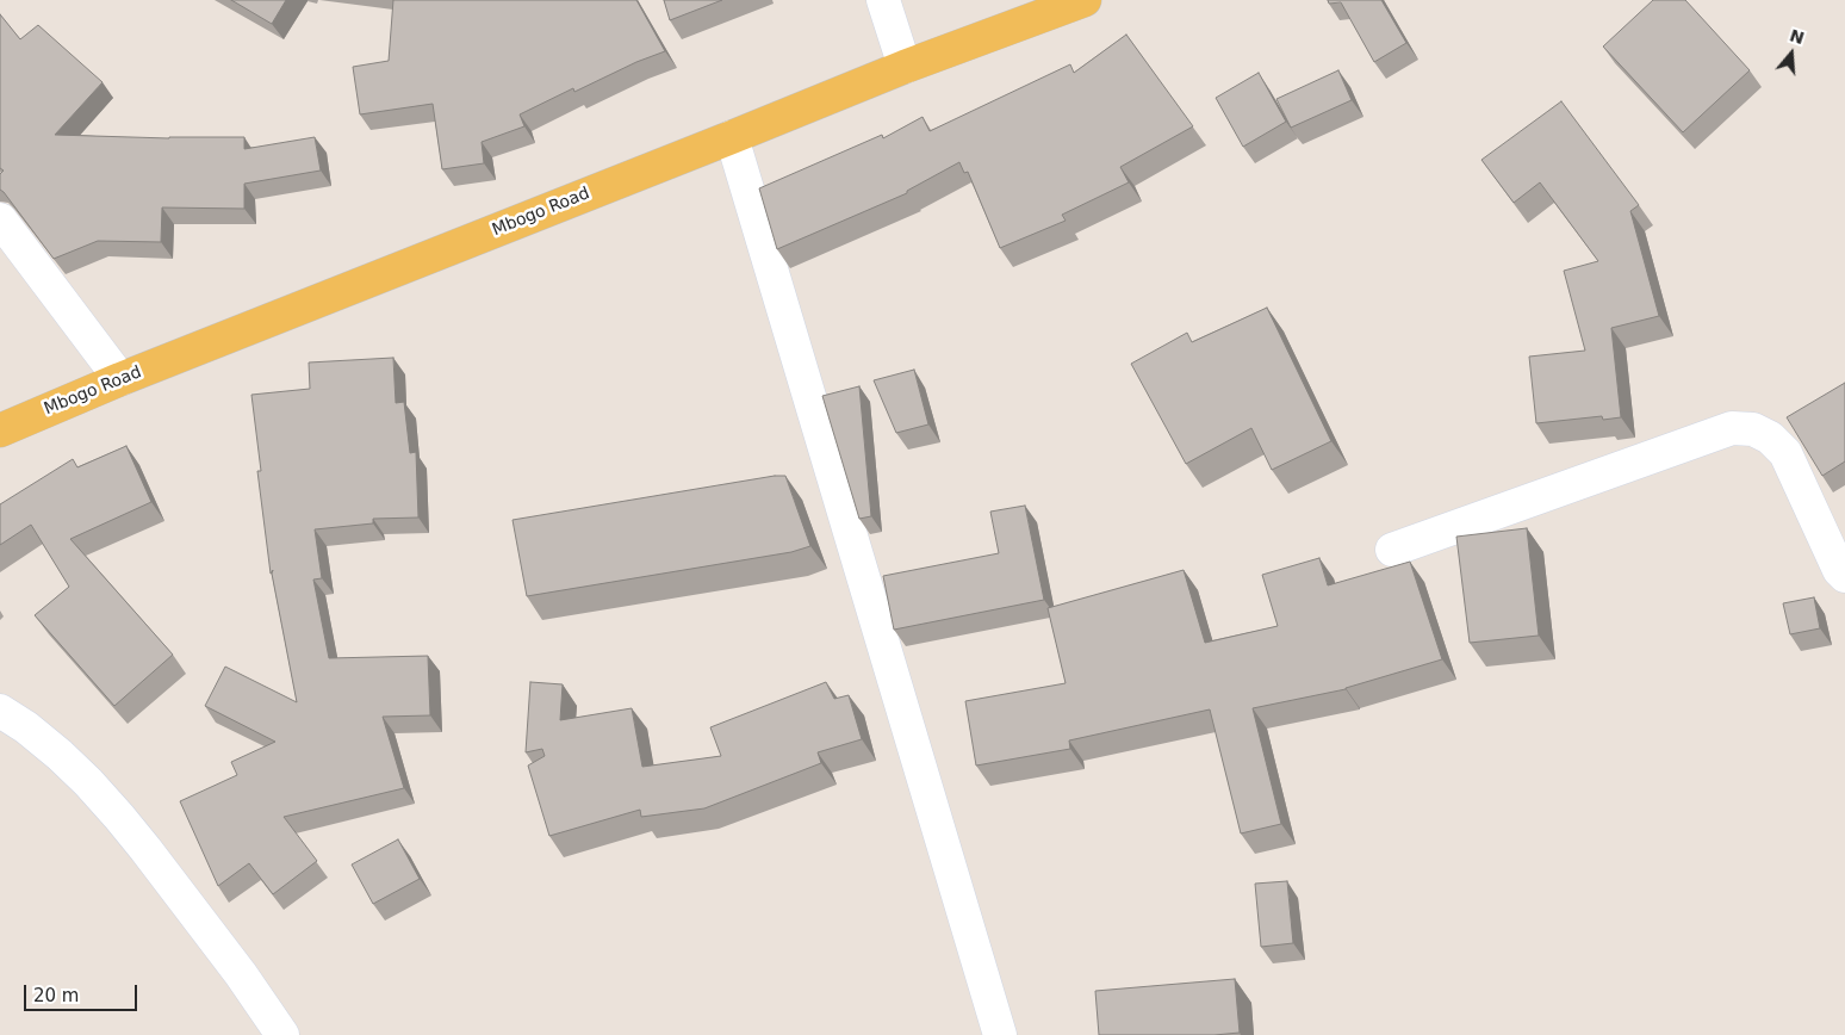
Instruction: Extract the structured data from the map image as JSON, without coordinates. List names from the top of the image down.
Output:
{
  "streets": {
    "main road": ["Mbogo Road"]
  },
  "scale_bar": "20 m",
  "north": "top"
}
